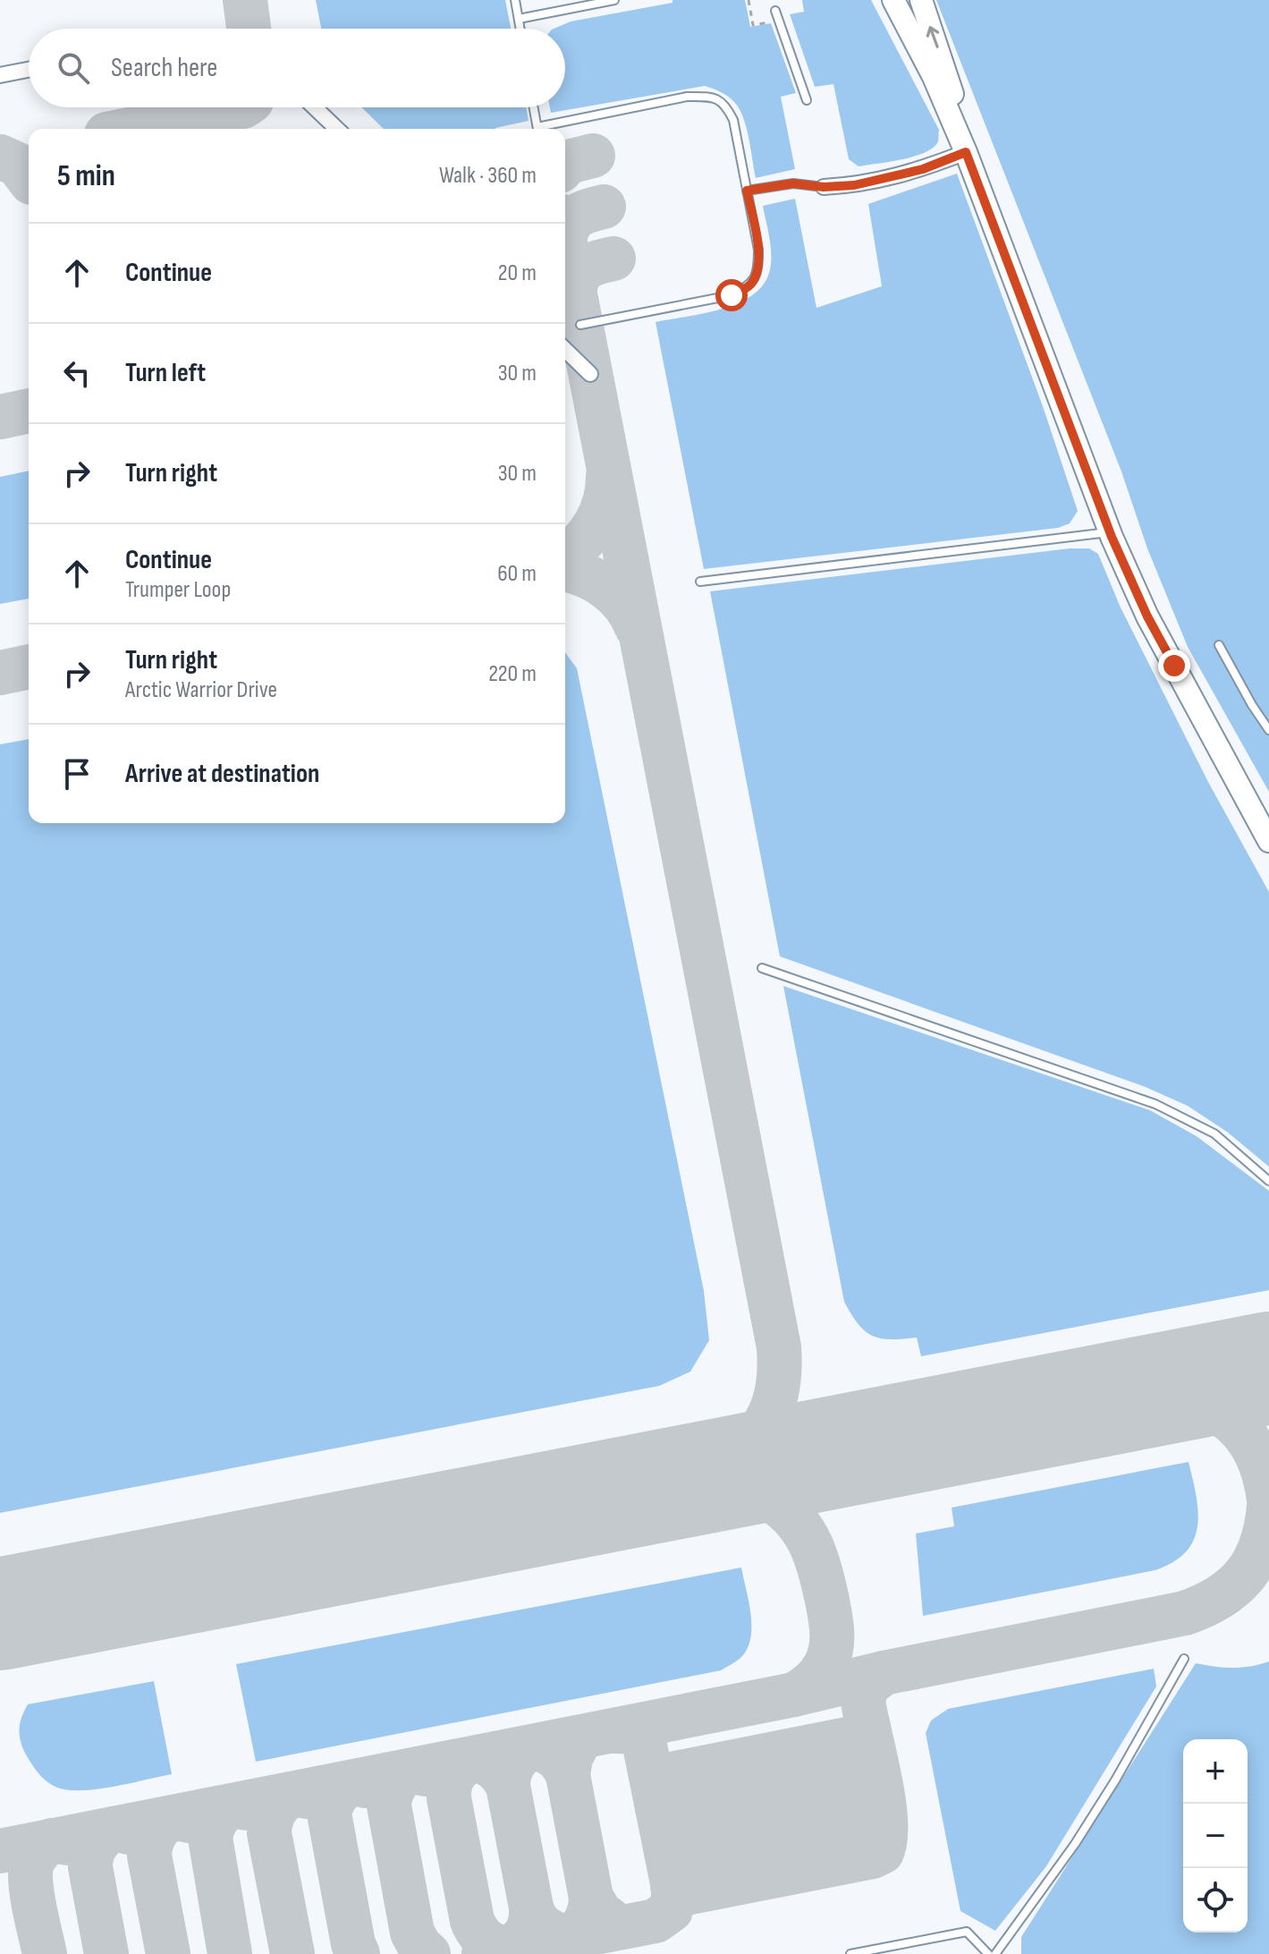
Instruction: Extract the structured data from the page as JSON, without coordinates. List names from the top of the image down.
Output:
{
  "page": {
    "search": "Search here",
    "heading": ["5 min", "Walk · 360 m"],
    "list": [
      ["Continue", "20 m"],
      ["Turn left", "30 m"],
      ["Turn right", "30 m"],
      ["Continue", "Trumper Loop", "60 m"],
      ["Turn right", "Arctic Warrior Drive", "220 m"],
      "Arrive at destination"
    ],
    "map_buttons": ["+", "−"]
  }
}
